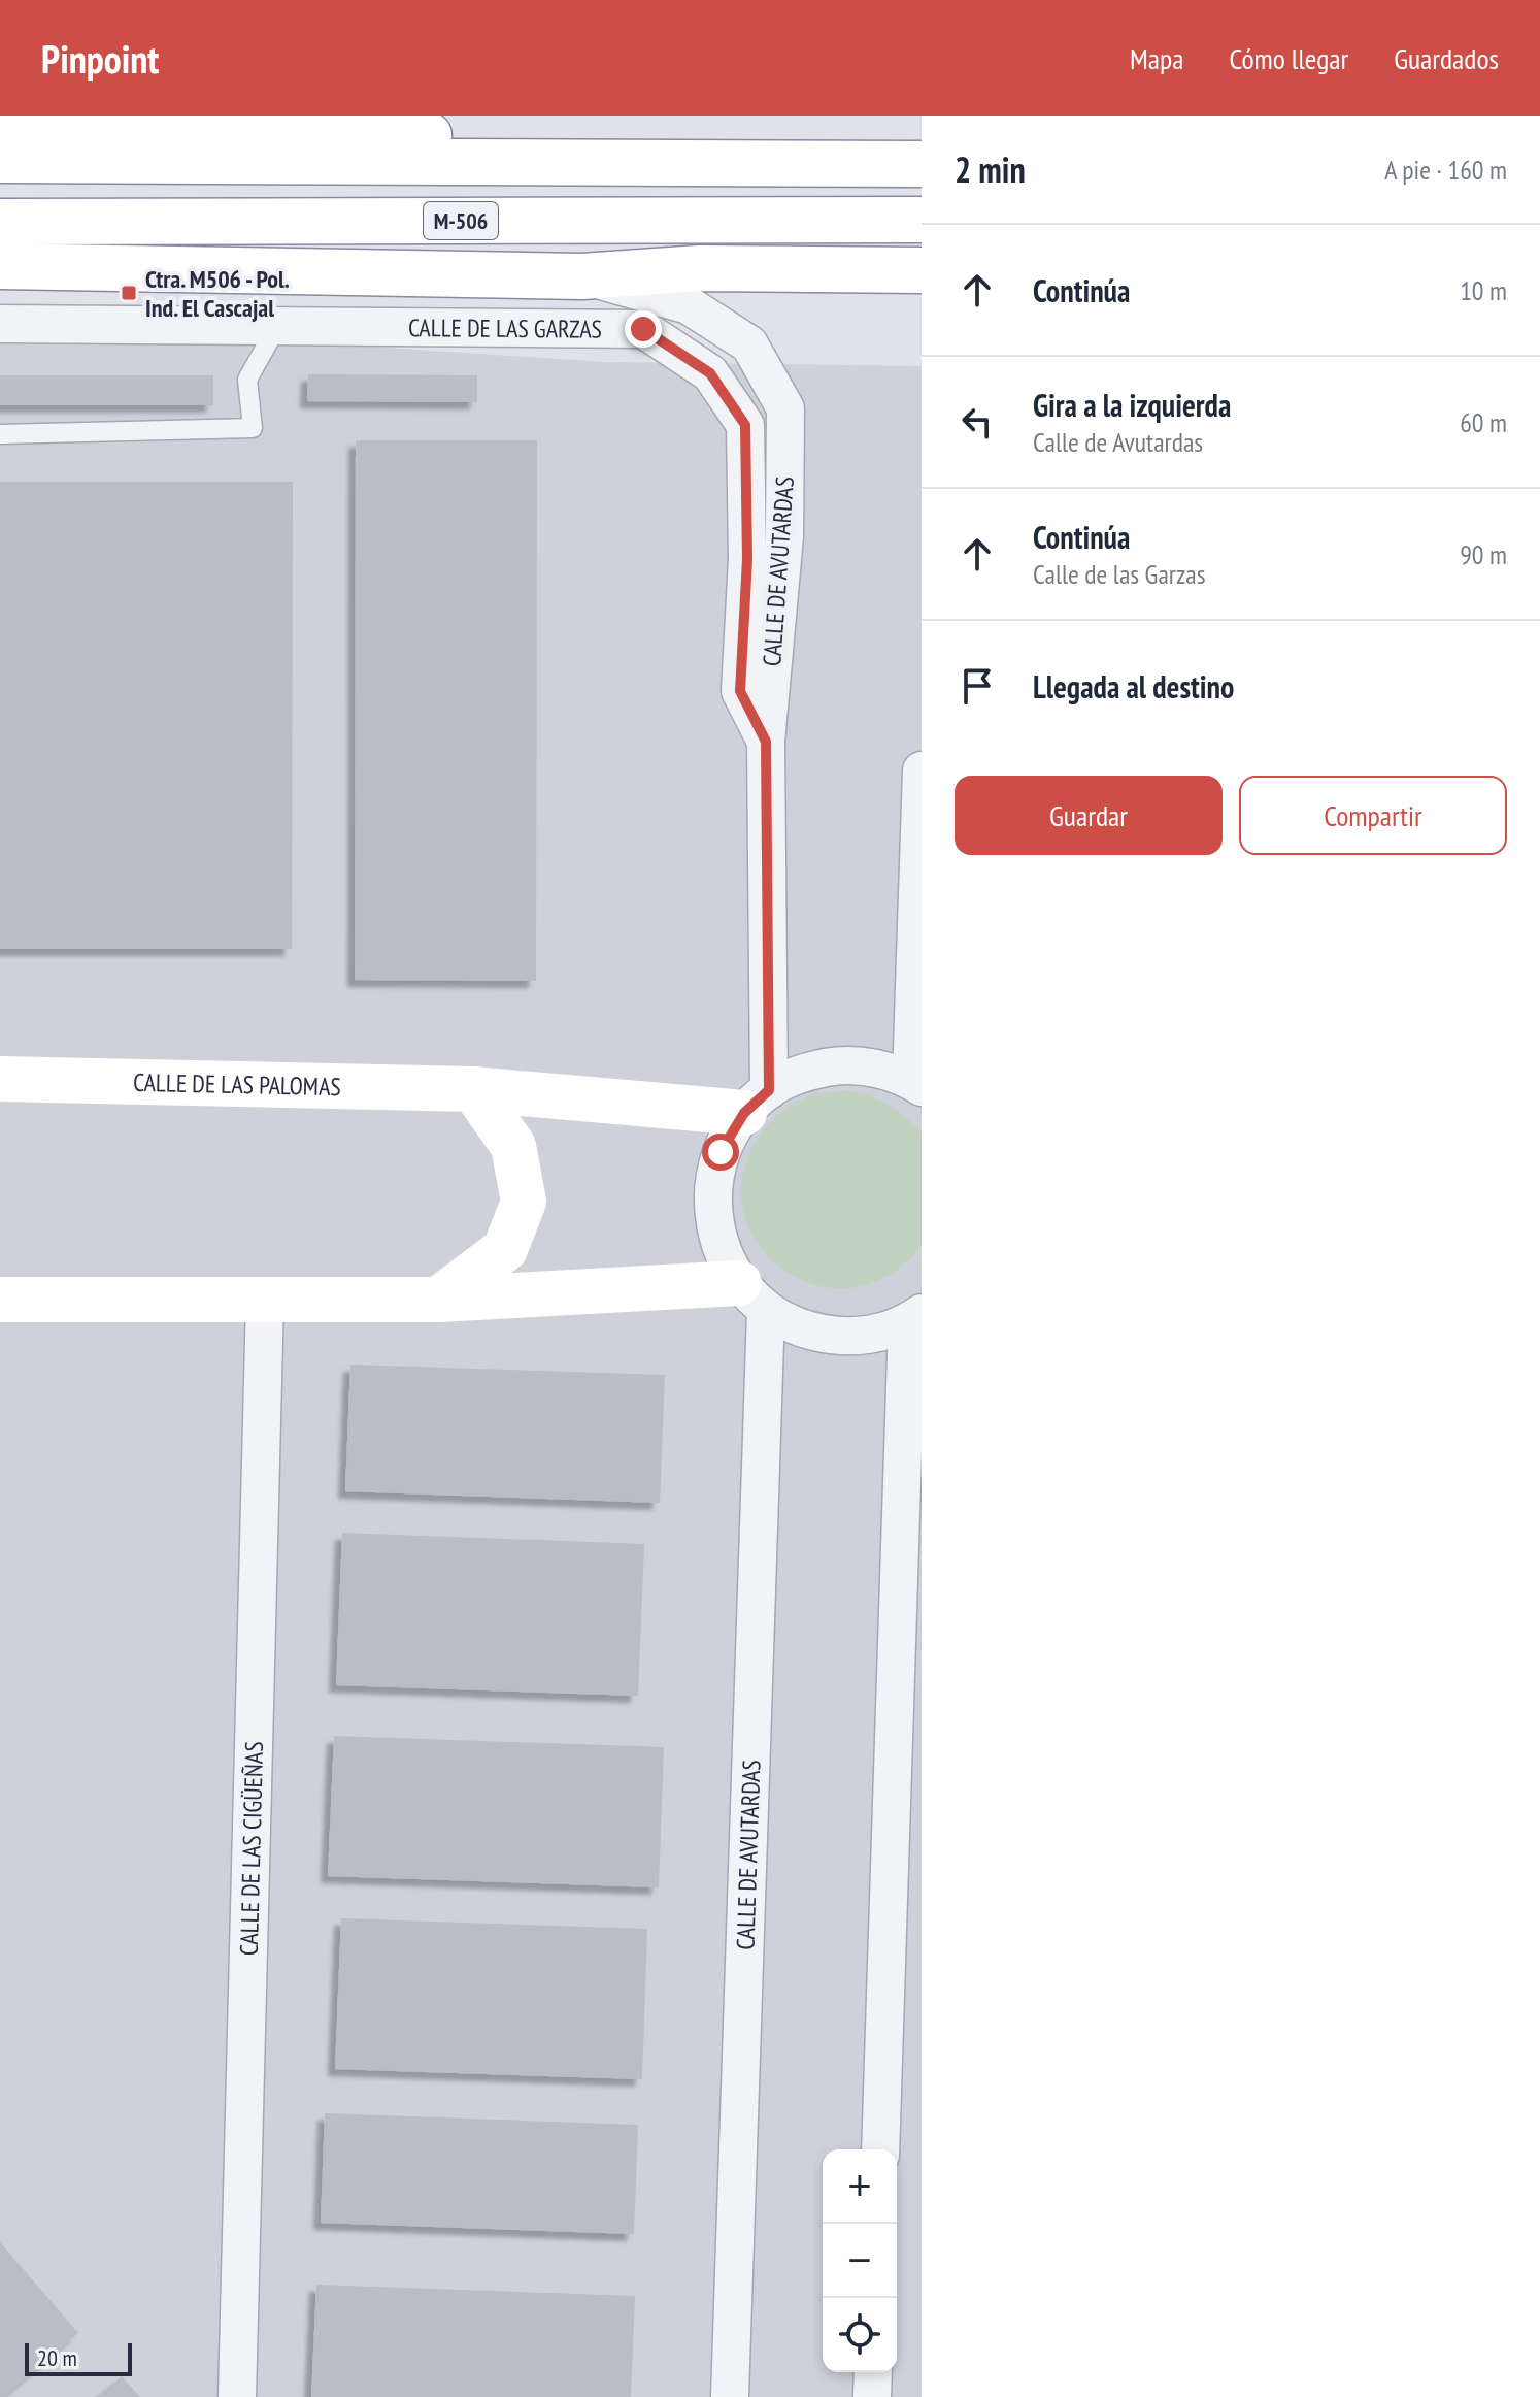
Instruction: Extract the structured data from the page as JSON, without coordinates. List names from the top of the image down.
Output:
{
  "streets": {
    "main road": ["M-506", "CALLE DE LAS PALOMAS"],
    "street": ["CALLE DE LAS GARZAS", "CALLE DE AVUTARDAS", "CALLE DE LAS CIGÜEÑAS"]
  },
  "crossings": [
    ["CALLE DE LAS GARZAS", "CALLE DE AVUTARDAS"],
    ["CALLE DE AVUTARDAS", "CALLE DE LAS PALOMAS"]
  ],
  "places": {
    "transit": ["Ctra. M506 - Pol. Ind. El Cascajal"]
  },
  "scale_bar": "20 m",
  "page": {
    "header": "Pinpoint",
    "nav": ["Mapa", "Cómo llegar", "Guardados"],
    "heading": ["2 min", "A pie · 160 m"],
    "list": [
      ["Continúa", "10 m"],
      ["Gira a la izquierda", "Calle de Avutardas", "60 m"],
      ["Continúa", "Calle de las Garzas", "90 m"],
      "Llegada al destino"
    ],
    "buttons": ["Guardar", "Compartir"],
    "map_buttons": ["+", "−"],
    "scale": "20 m"
  }
}
